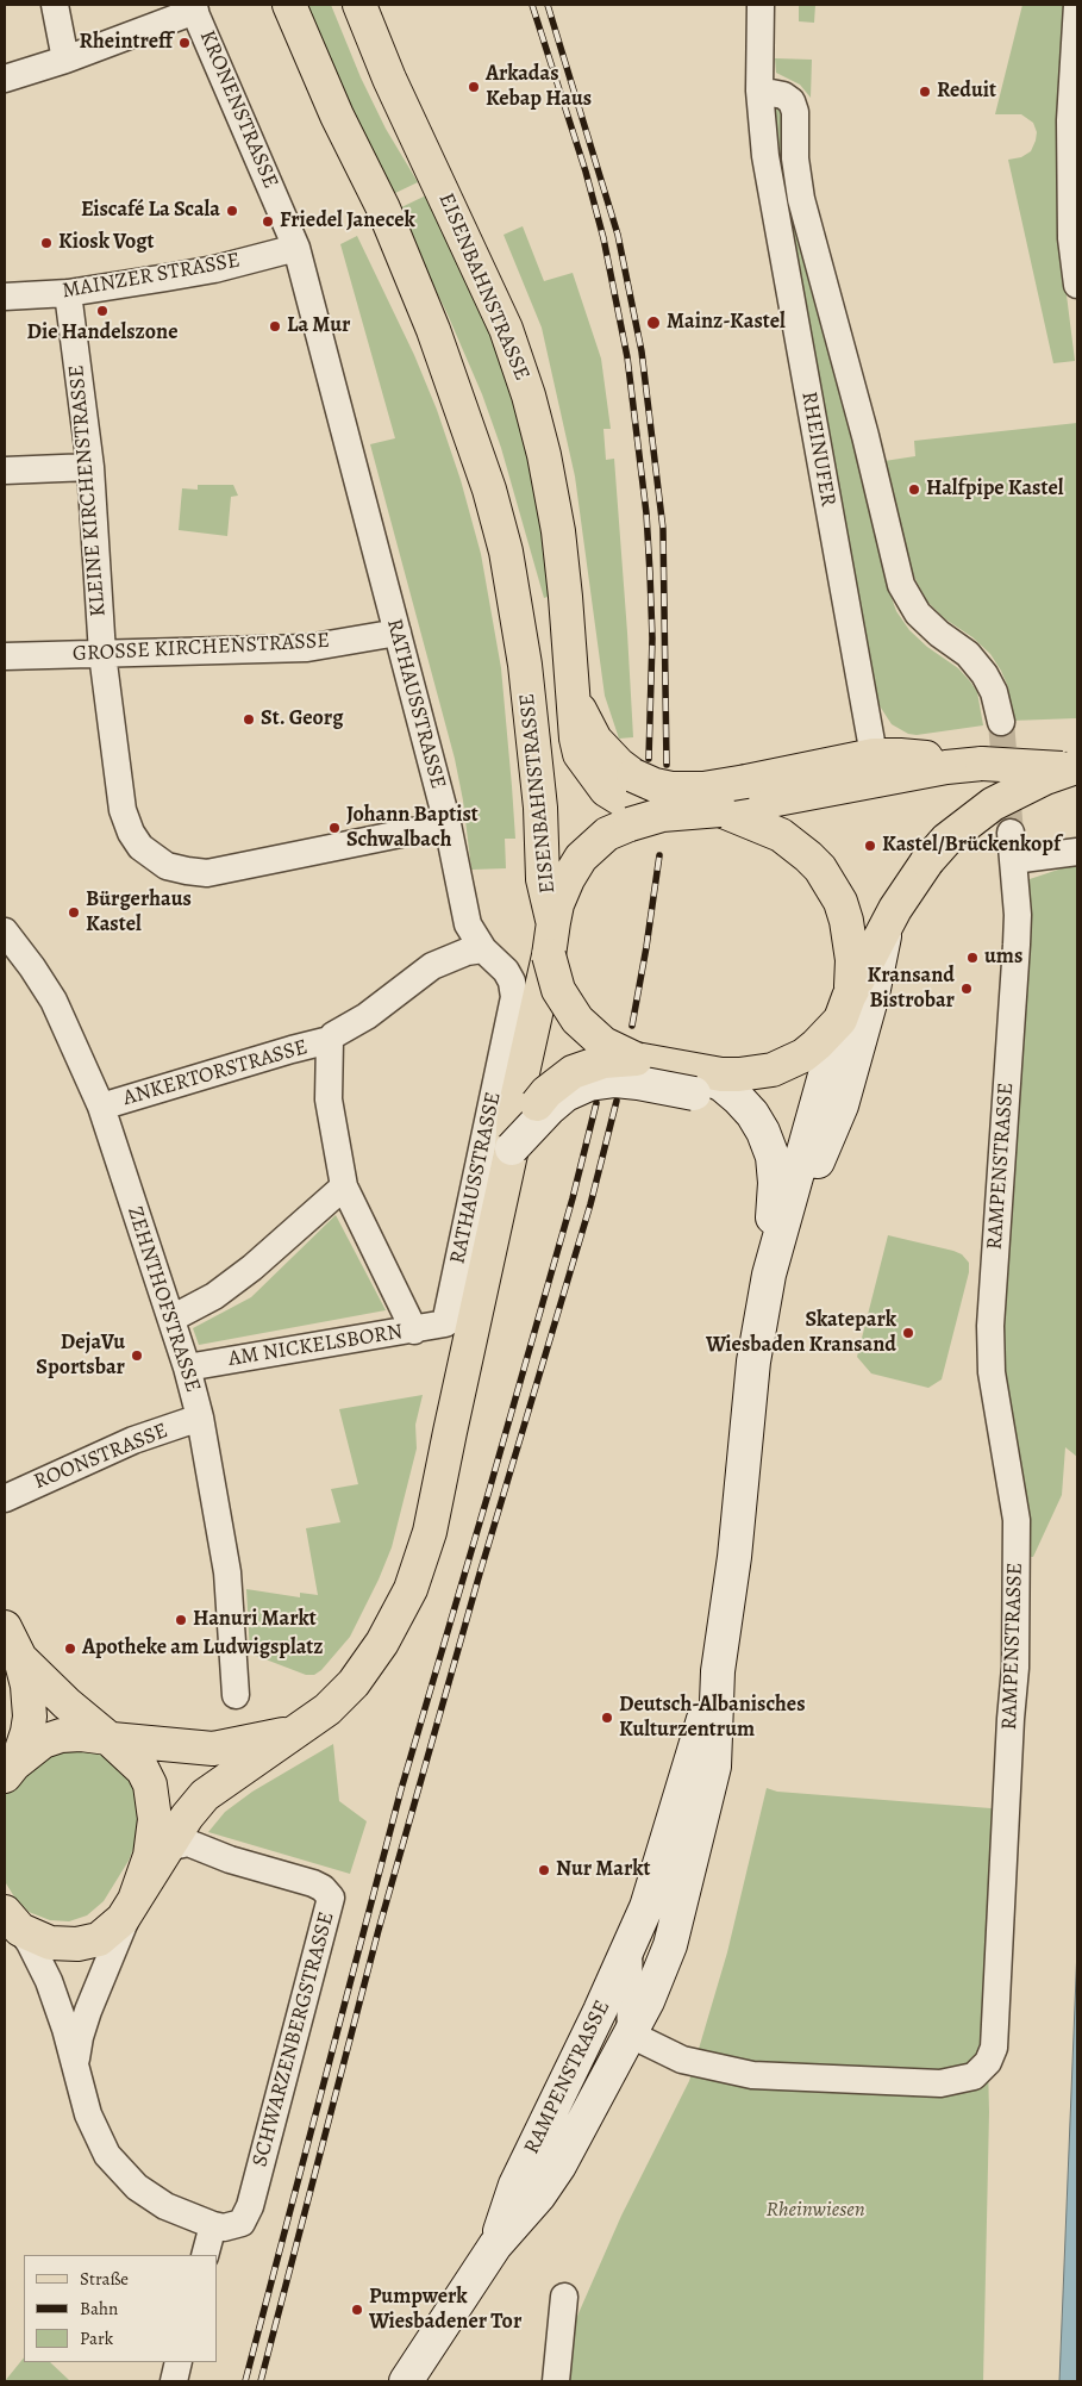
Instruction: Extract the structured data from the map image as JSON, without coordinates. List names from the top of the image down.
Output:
{
  "streets": {
    "main road": ["EISENBAHNSTRASSE", "RAMPENSTRASSE"],
    "street": [
      "KRONENSTRASSE",
      "MAINZER STRASSE",
      "RHEINUFER",
      "KLEINE KIRCHENSTRASSE",
      "GROSSE KIRCHENSTRASSE",
      "RATHAUSSTRASSE",
      "ANKERTORSTRASSE",
      "ZEHNTHOFSTRASSE",
      "AM NICKELSBORN",
      "ROONSTRASSE",
      "SCHWARZENBERGSTRASSE"
    ]
  },
  "crossings": [
    ["KRONENSTRASSE", "MAINZER STRASSE"],
    ["KRONENSTRASSE", "RATHAUSSTRASSE"],
    ["MAINZER STRASSE", "KLEINE KIRCHENSTRASSE"],
    ["MAINZER STRASSE", "RATHAUSSTRASSE"],
    ["KLEINE KIRCHENSTRASSE", "GROSSE KIRCHENSTRASSE"],
    ["KLEINE KIRCHENSTRASSE", "RATHAUSSTRASSE"],
    ["GROSSE KIRCHENSTRASSE", "RATHAUSSTRASSE"],
    ["RATHAUSSTRASSE", "ANKERTORSTRASSE"],
    ["RATHAUSSTRASSE", "AM NICKELSBORN"],
    ["ANKERTORSTRASSE", "ZEHNTHOFSTRASSE"],
    ["ZEHNTHOFSTRASSE", "AM NICKELSBORN"],
    ["ZEHNTHOFSTRASSE", "ROONSTRASSE"]
  ],
  "parks": ["Rheinwiesen"],
  "places": [
    "Rheintreff",
    "Arkadas Kebap Haus",
    "Reduit",
    "Eiscafé La Scala",
    "Friedel Janecek",
    "Kiosk Vogt",
    "Die Handelszone",
    "Mainz-Kastel",
    "La Mur",
    "Halfpipe Kastel",
    "St. Georg",
    "Johann Baptist Schwalbach",
    "Kastel/Brückenkopf",
    "Bürgerhaus Kastel",
    "ums",
    "Kransand Bistrobar",
    "Skatepark Wiesbaden Kransand",
    "DejaVu Sportsbar",
    "Hanuri Markt",
    "Apotheke am Ludwigsplatz",
    "Deutsch-Albanisches Kulturzentrum",
    "Nur Markt",
    "Pumpwerk Wiesbadener Tor"
  ],
  "legend": ["Straße", "Bahn", "Park"]
}
